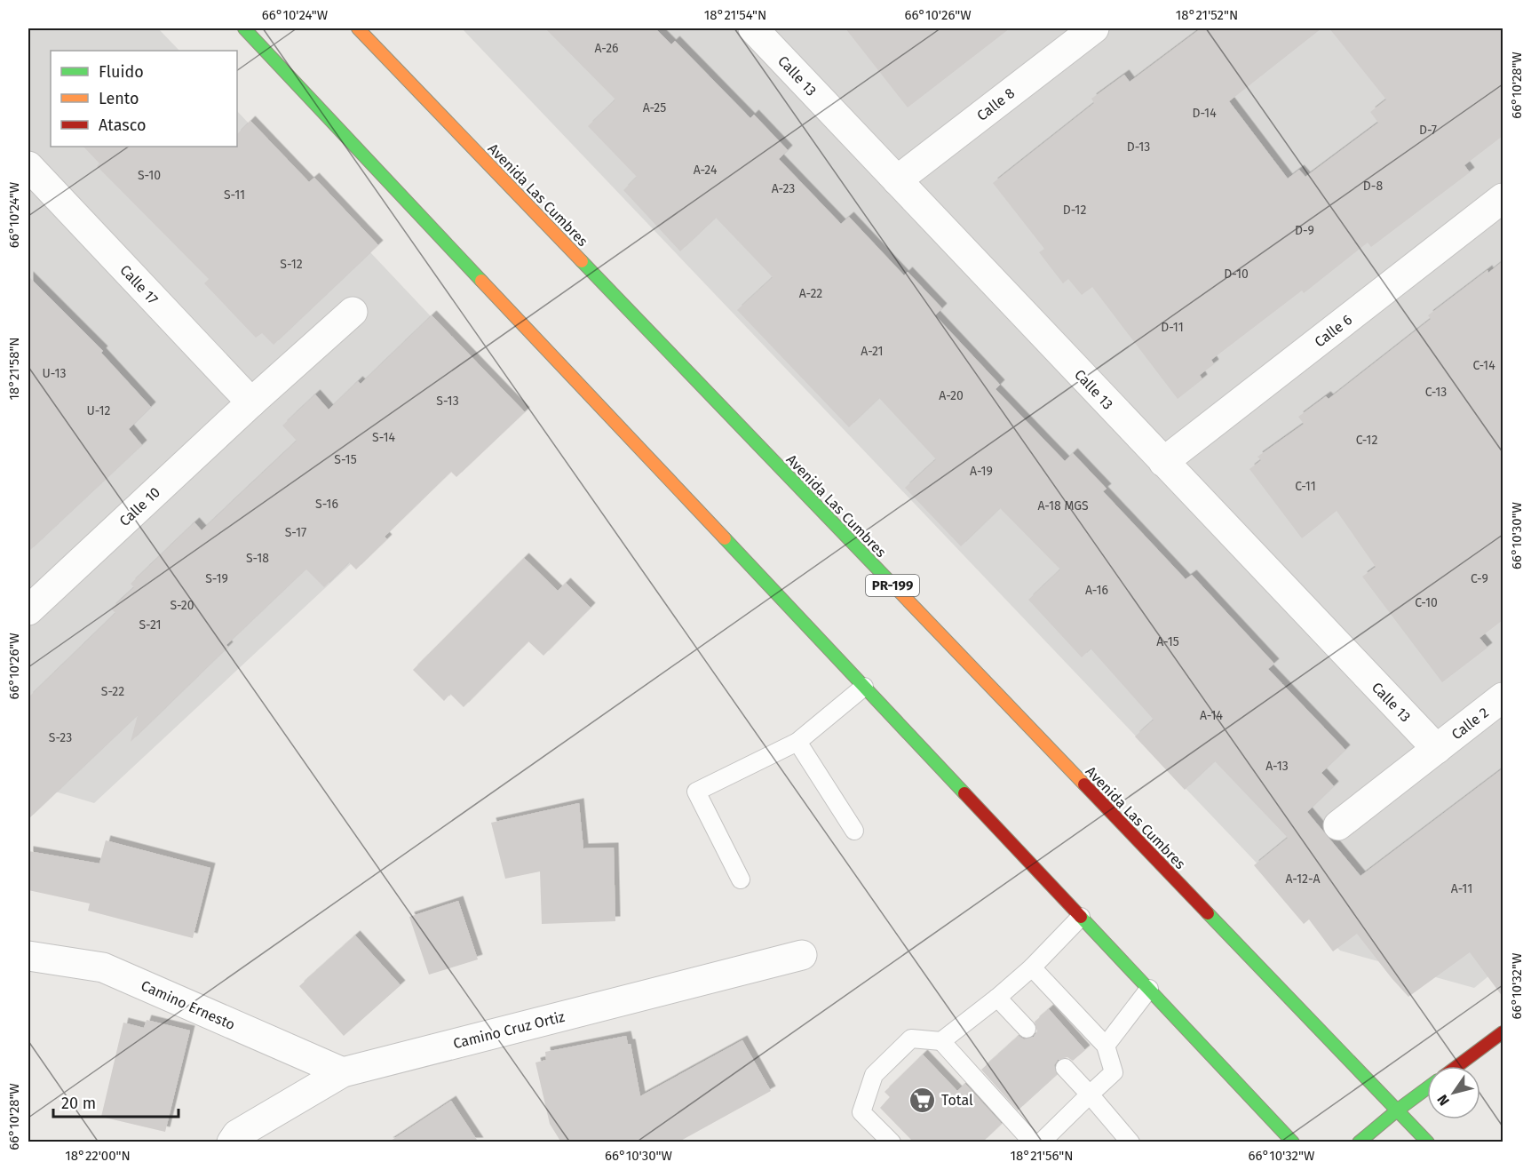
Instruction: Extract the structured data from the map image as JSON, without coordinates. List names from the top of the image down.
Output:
{
  "streets": {
    "main road": ["Avenida Las Cumbres", "PR-199"],
    "street": [
      "Calle 13",
      "Calle 8",
      "Calle 17",
      "Calle 6",
      "Calle 10",
      "Calle 2",
      "Camino Ernesto",
      "Camino Cruz Ortiz"
    ]
  },
  "crossings": [
    ["Calle 13", "Calle 8"],
    ["Calle 13", "Calle 6"],
    ["Calle 13", "Calle 2"],
    ["Calle 17", "Calle 10"],
    ["Camino Ernesto", "Camino Cruz Ortiz"]
  ],
  "places": {
    "supermarket": ["Total"]
  },
  "house_numbers": [
    "A-26",
    "A-25",
    "D-14",
    "D-7",
    "D-13",
    "A-24",
    "S-10",
    "D-8",
    "A-23",
    "S-11",
    "D-12",
    "D-9",
    "S-12",
    "D-10",
    "A-22",
    "D-11",
    "A-21",
    "C-14",
    "U-13",
    "C-13",
    "A-20",
    "S-13",
    "U-12",
    "S-14",
    "C-12",
    "S-15",
    "A-19",
    "C-11",
    "S-16",
    "A-18 MGS",
    "S-17",
    "S-18",
    "S-19",
    "C-9",
    "A-16",
    "C-10",
    "S-20",
    "S-21",
    "A-15",
    "S-22",
    "A-14",
    "S-23",
    "A-13",
    "A-12-A",
    "A-11"
  ],
  "legend": ["Fluido", "Lento", "Atasco"],
  "scale_bar": "20 m",
  "north": "bottom left",
  "coordinates": [
    "66°10'24\"W",
    "18°21'54\"N",
    "66°10'26\"W",
    "18°21'52\"N",
    "66°10'28\"W",
    "18°21'58\"N",
    "66°10'30\"W",
    "66°10'32\"W",
    "18°22'00\"N",
    "18°21'56\"N"
  ]
}
